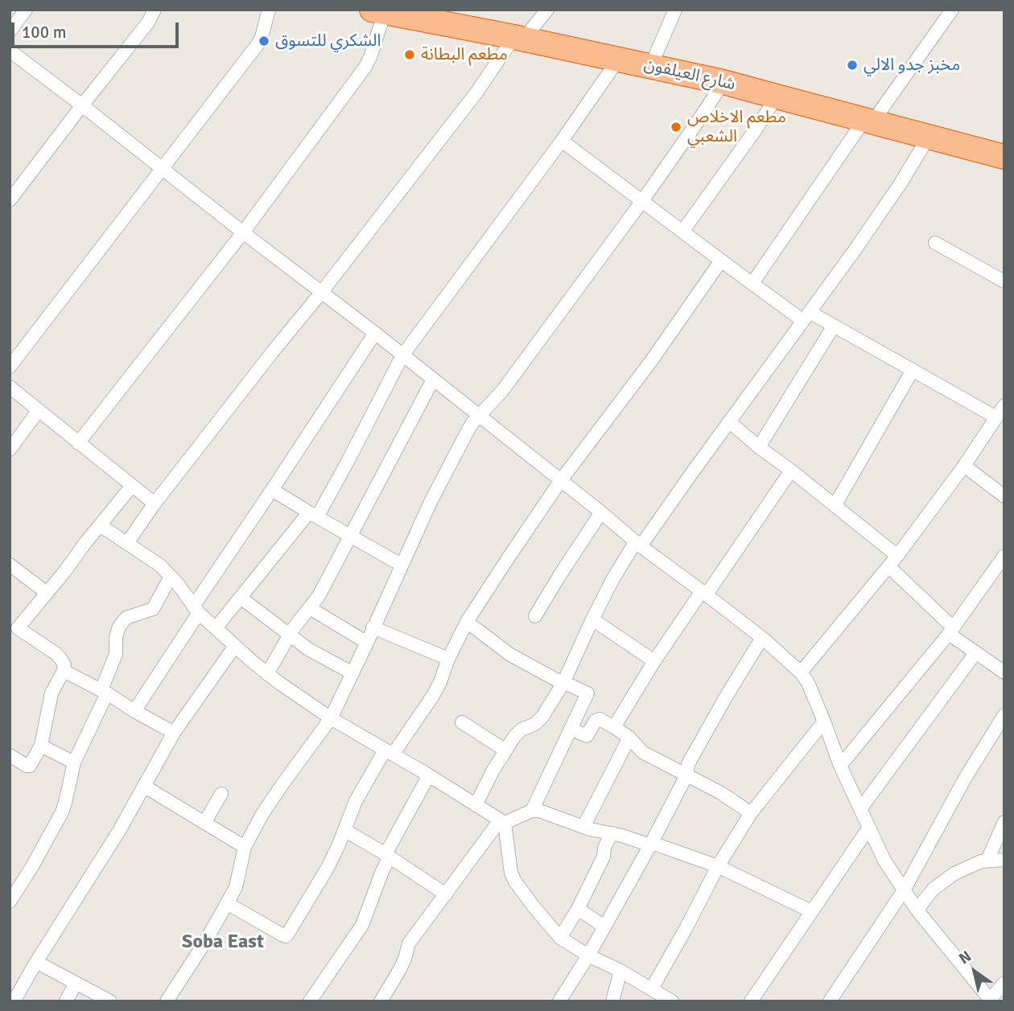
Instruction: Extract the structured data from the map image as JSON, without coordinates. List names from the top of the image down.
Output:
{
  "streets": {
    "highway": ["شارع العيلفون"]
  },
  "districts": ["Soba East"],
  "places": [
    "الشكري للتسوق",
    "مطعم البطانة",
    "مخبز جدو الالي",
    "مطعم الاخلاص الشعبي"
  ],
  "scale_bar": "100 m",
  "north": "top left"
}
